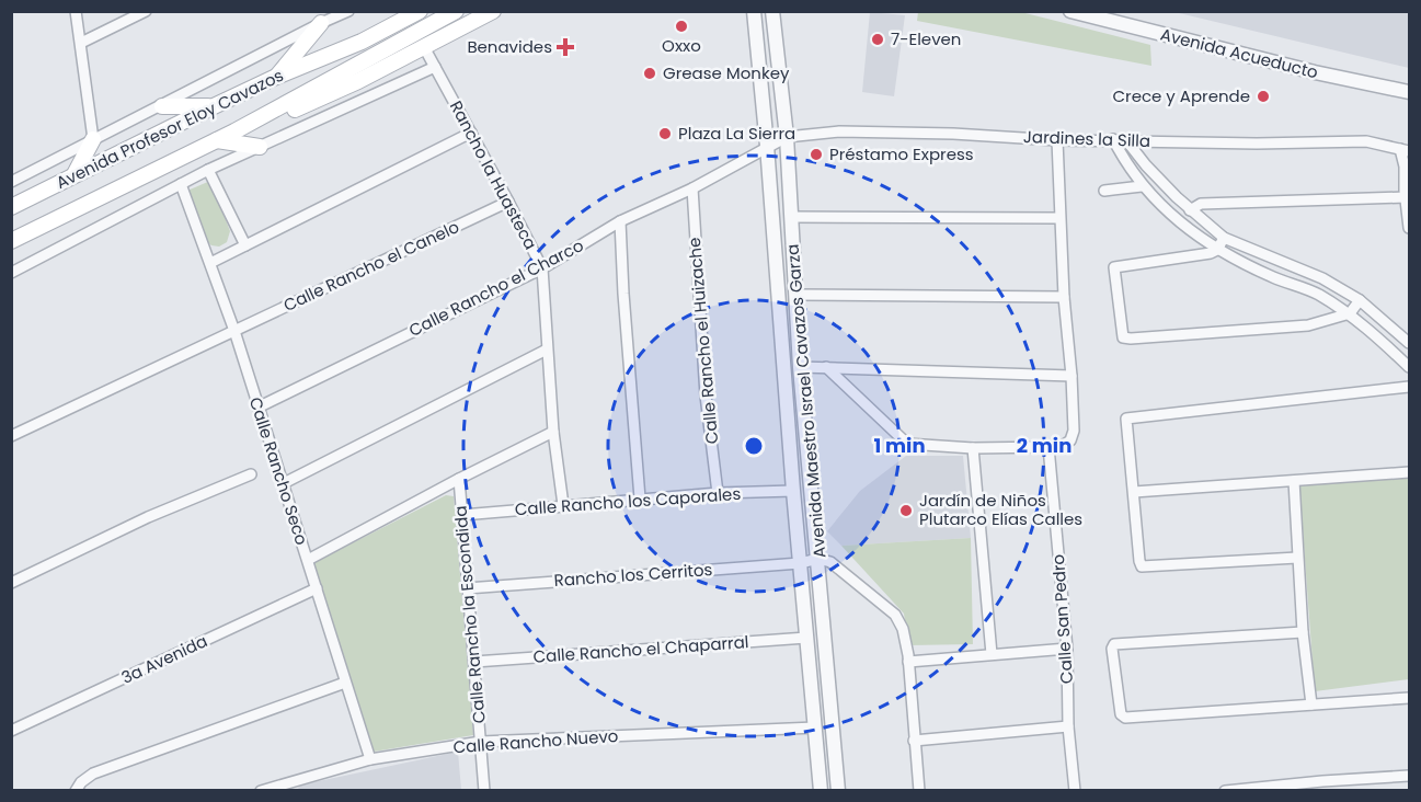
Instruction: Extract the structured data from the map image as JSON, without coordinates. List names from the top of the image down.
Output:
{
  "streets": {
    "main road": ["Avenida Profesor Eloy Cavazos"],
    "street": [
      "Avenida Acueducto",
      "Jardines la Silla",
      "Rancho la Huasteca",
      "Calle Rancho el Canelo",
      "Calle Rancho el Charco",
      "Calle Rancho el Huizache",
      "Avenida Maestro Israel Cavazos Garza",
      "Calle Rancho Seco",
      "Calle Rancho los Caporales",
      "Rancho los Cerritos",
      "Calle Rancho la Escondida",
      "Calle San Pedro",
      "Calle Rancho el Chaparral",
      "3a Avenida",
      "Calle Rancho Nuevo"
    ]
  },
  "crossings": [
    ["Avenida Profesor Eloy Cavazos", "Rancho la Huasteca"],
    ["Jardines la Silla", "Calle Rancho el Charco"],
    ["Jardines la Silla", "Avenida Maestro Israel Cavazos Garza"],
    ["Rancho la Huasteca", "Calle Rancho el Canelo"],
    ["Rancho la Huasteca", "Calle Rancho el Charco"],
    ["Rancho la Huasteca", "Calle Rancho los Caporales"],
    ["Calle Rancho el Canelo", "Calle Rancho Seco"],
    ["Calle Rancho el Charco", "Calle Rancho el Huizache"],
    ["Calle Rancho el Charco", "Avenida Maestro Israel Cavazos Garza"],
    ["Calle Rancho el Charco", "Calle Rancho Seco"],
    ["Calle Rancho el Huizache", "Calle Rancho los Caporales"],
    ["Avenida Maestro Israel Cavazos Garza", "Calle Rancho los Caporales"],
    ["Avenida Maestro Israel Cavazos Garza", "Rancho los Cerritos"],
    ["Avenida Maestro Israel Cavazos Garza", "Calle Rancho el Chaparral"],
    ["Avenida Maestro Israel Cavazos Garza", "Calle Rancho Nuevo"],
    ["Calle Rancho Seco", "3a Avenida"],
    ["Calle Rancho Seco", "Calle Rancho Nuevo"],
    ["Calle Rancho los Caporales", "Calle Rancho la Escondida"],
    ["Rancho los Cerritos", "Calle Rancho la Escondida"],
    ["Calle Rancho la Escondida", "Calle Rancho el Chaparral"],
    ["Calle Rancho la Escondida", "Calle Rancho Nuevo"]
  ],
  "places": {
    "other": [
      "Oxxo",
      "7-Eleven",
      "Grease Monkey",
      "Crece y Aprende",
      "Plaza La Sierra",
      "Préstamo Express",
      "Jardín de Niños Plutarco Elías Calles"
    ],
    "health": ["Benavides"]
  },
  "rings": ["1 min", "2 min"]
}
